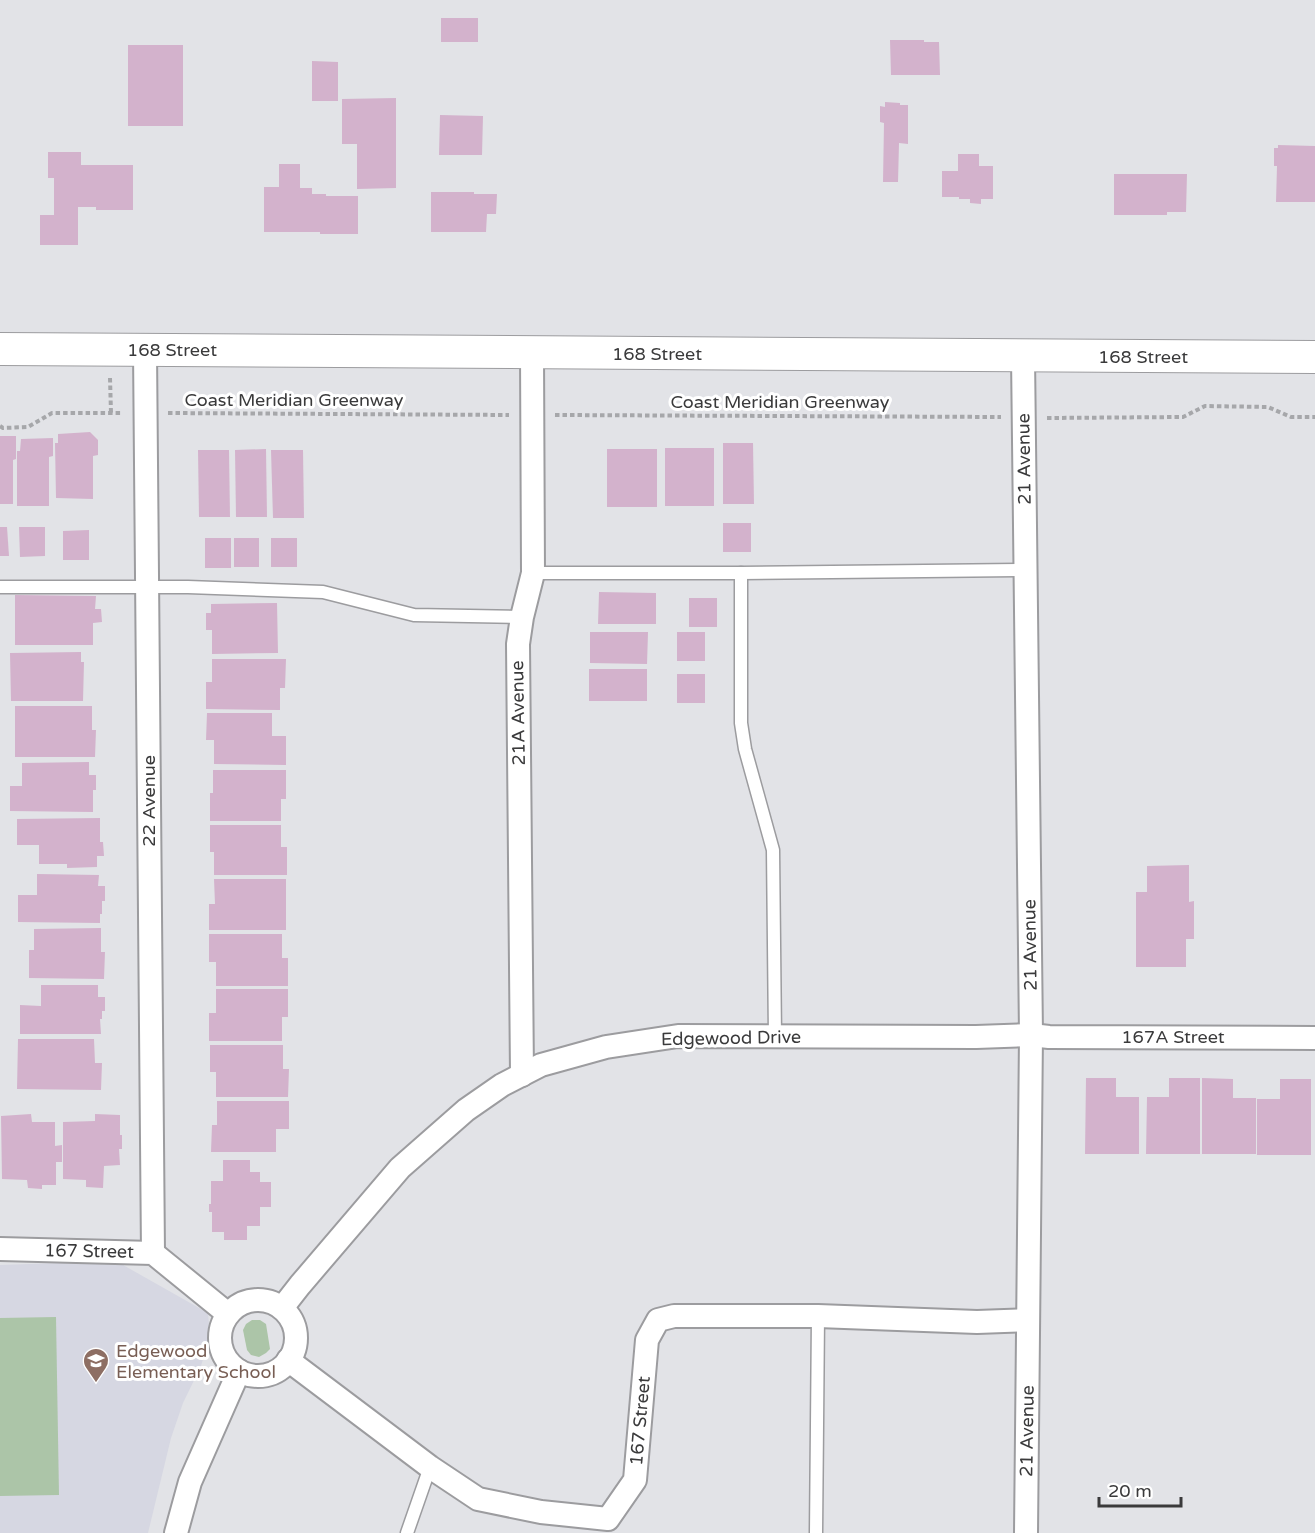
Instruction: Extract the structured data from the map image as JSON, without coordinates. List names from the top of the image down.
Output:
{
  "streets": {
    "main road": ["168 Street"],
    "street": [
      "21 Avenue",
      "21A Avenue",
      "22 Avenue",
      "167A Street",
      "Edgewood Drive",
      "167 Street"
    ],
    "path": ["Coast Meridian Greenway"]
  },
  "crossings": [
    ["168 Street", "21 Avenue"],
    ["168 Street", "21A Avenue"],
    ["168 Street", "22 Avenue"],
    ["21 Avenue", "167A Street"],
    ["21 Avenue", "Edgewood Drive"],
    ["21 Avenue", "167 Street"],
    ["21A Avenue", "Edgewood Drive"],
    ["22 Avenue", "167 Street"],
    ["167A Street", "Edgewood Drive"],
    ["Edgewood Drive", "167 Street"]
  ],
  "places": {
    "school or university": ["Edgewood Elementary School"]
  },
  "scale_bar": "20 m"
}
